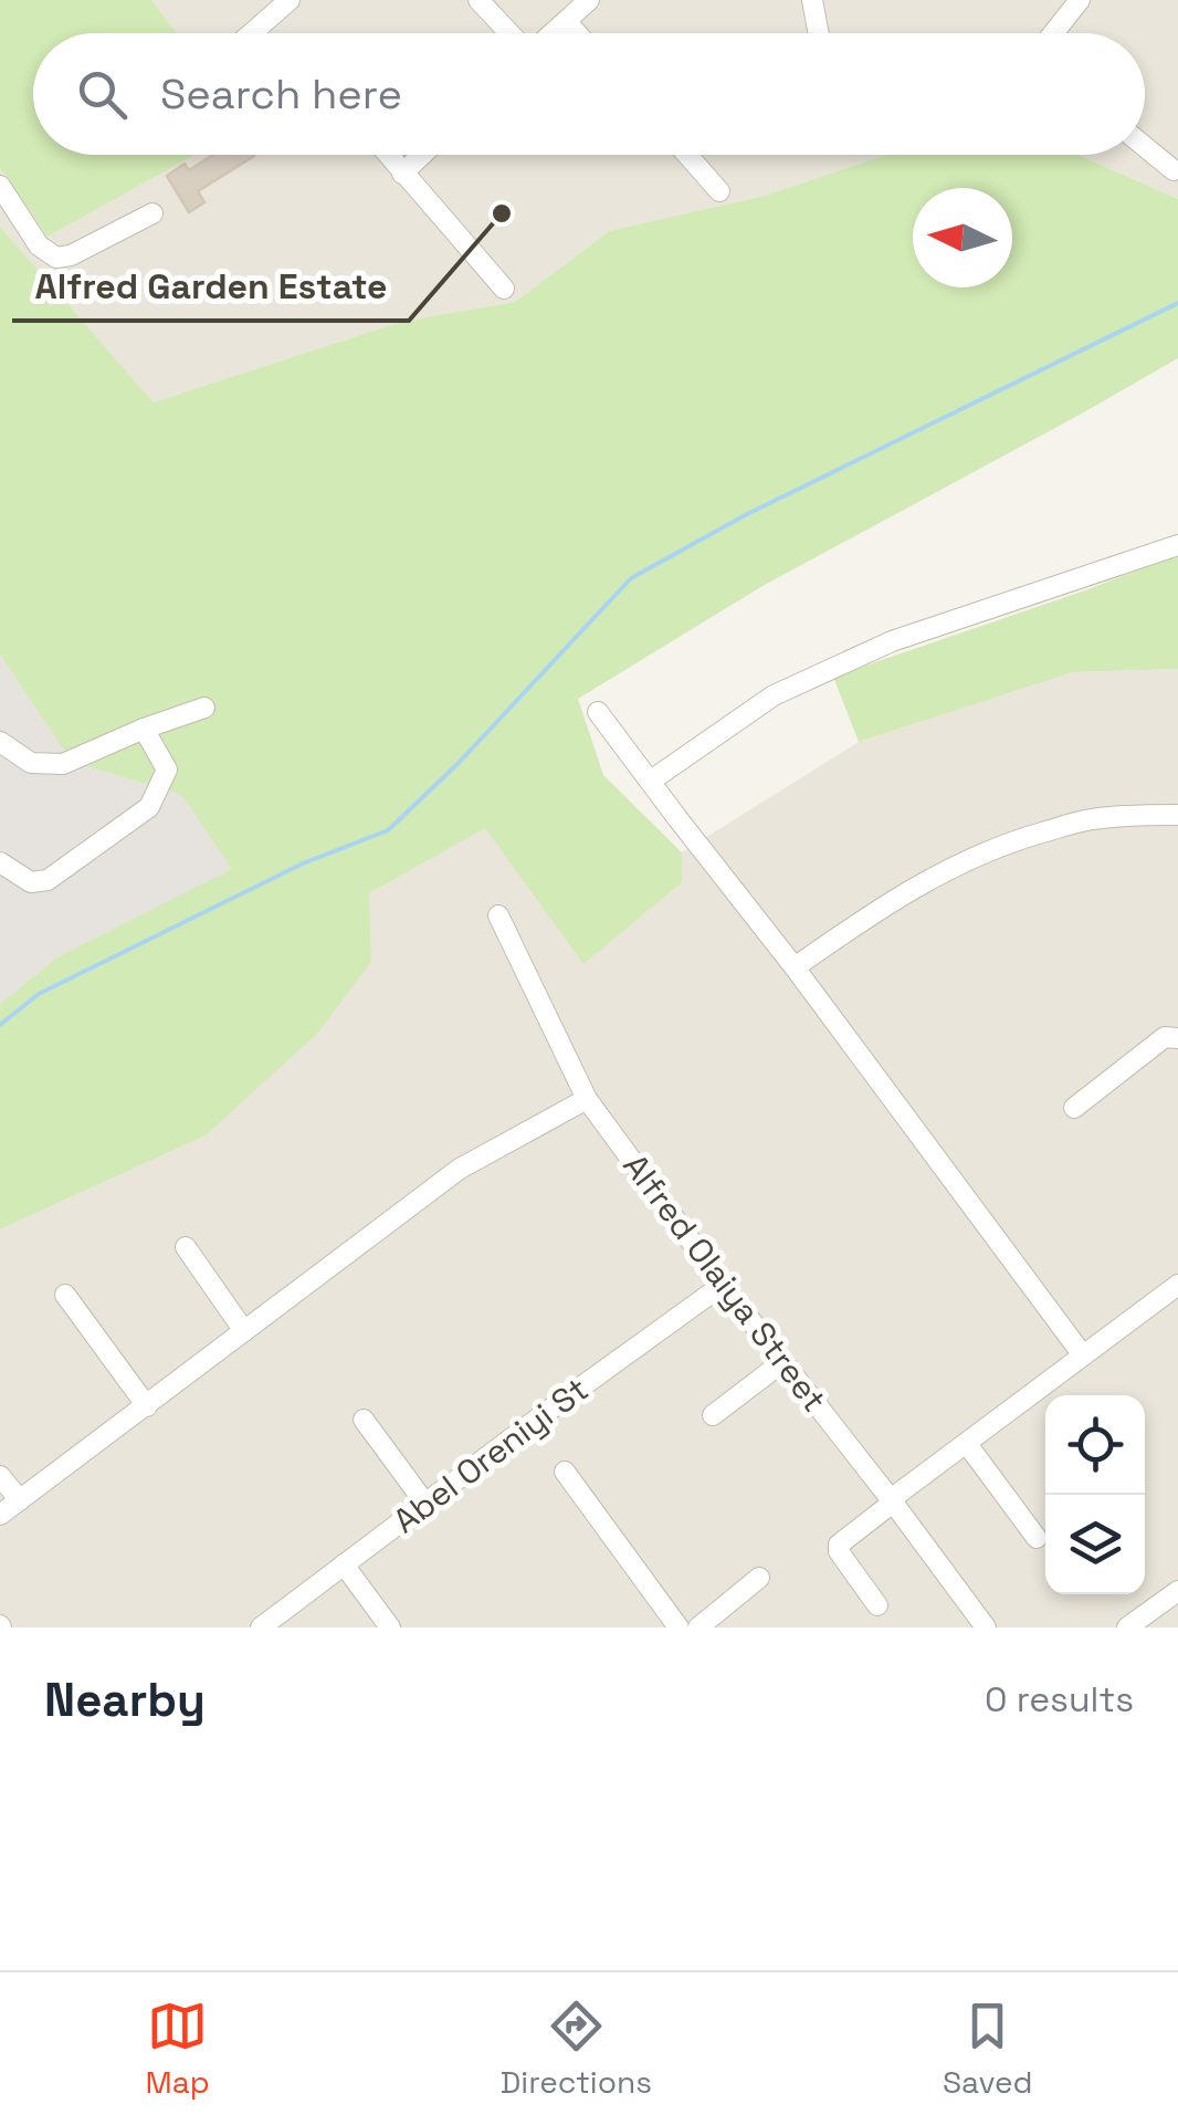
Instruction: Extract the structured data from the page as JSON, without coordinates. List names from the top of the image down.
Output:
{
  "streets": {
    "street": ["Alfred Olaiya Street", "Abel Oreniyi St"]
  },
  "crossings": [
    ["Alfred Olaiya Street", "Abel Oreniyi St"]
  ],
  "places": ["Alfred Garden Estate"],
  "north": "left",
  "page": {
    "search": "Search here",
    "heading": ["Nearby", "0 results"],
    "nav": ["Map", "Directions", "Saved"]
  }
}
